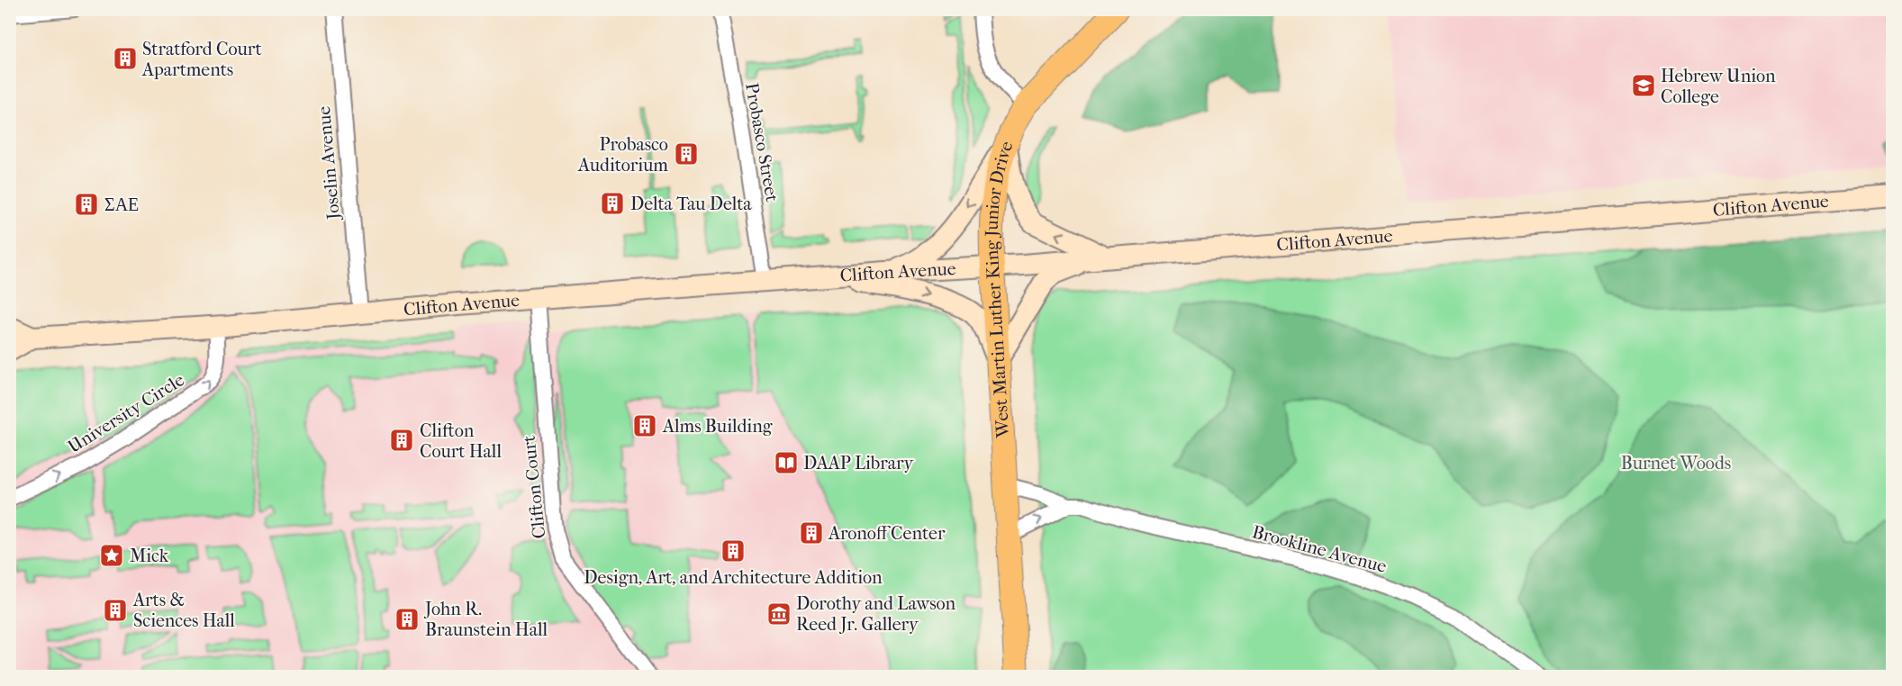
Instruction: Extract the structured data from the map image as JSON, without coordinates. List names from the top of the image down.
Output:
{
  "streets": {
    "main road": ["Clifton Avenue", "West Martin Luther King Junior Drive"],
    "street": [
      "Probasco Street",
      "Joselin Avenue",
      "University Circle",
      "Clifton Court",
      "Brookline Avenue"
    ]
  },
  "crossings": [
    ["Probasco Street", "Clifton Avenue"],
    ["Joselin Avenue", "Clifton Avenue"],
    ["Clifton Avenue", "West Martin Luther King Junior Drive"],
    ["Clifton Avenue", "University Circle"],
    ["Clifton Avenue", "Clifton Court"],
    ["West Martin Luther King Junior Drive", "Brookline Avenue"]
  ],
  "one_way": ["University Circle"],
  "parks": ["Burnet Woods"],
  "places": {
    "building": [
      "Stratford Court Apartments",
      "Probasco Auditorium",
      "Delta Tau Delta",
      "ΣΑΕ",
      "Alms Building",
      "Clifton Court Hall",
      "Aronoff Center",
      "Design, Art, and Architecture Addition",
      "Arts & Sciences Hall",
      "John R. Braunstein Hall"
    ],
    "school or university": ["Hebrew Union College"],
    "library": ["DAAP Library"],
    "place": ["Mick"],
    "museum": ["Dorothy and Lawson Reed Jr. Gallery"]
  }
}
